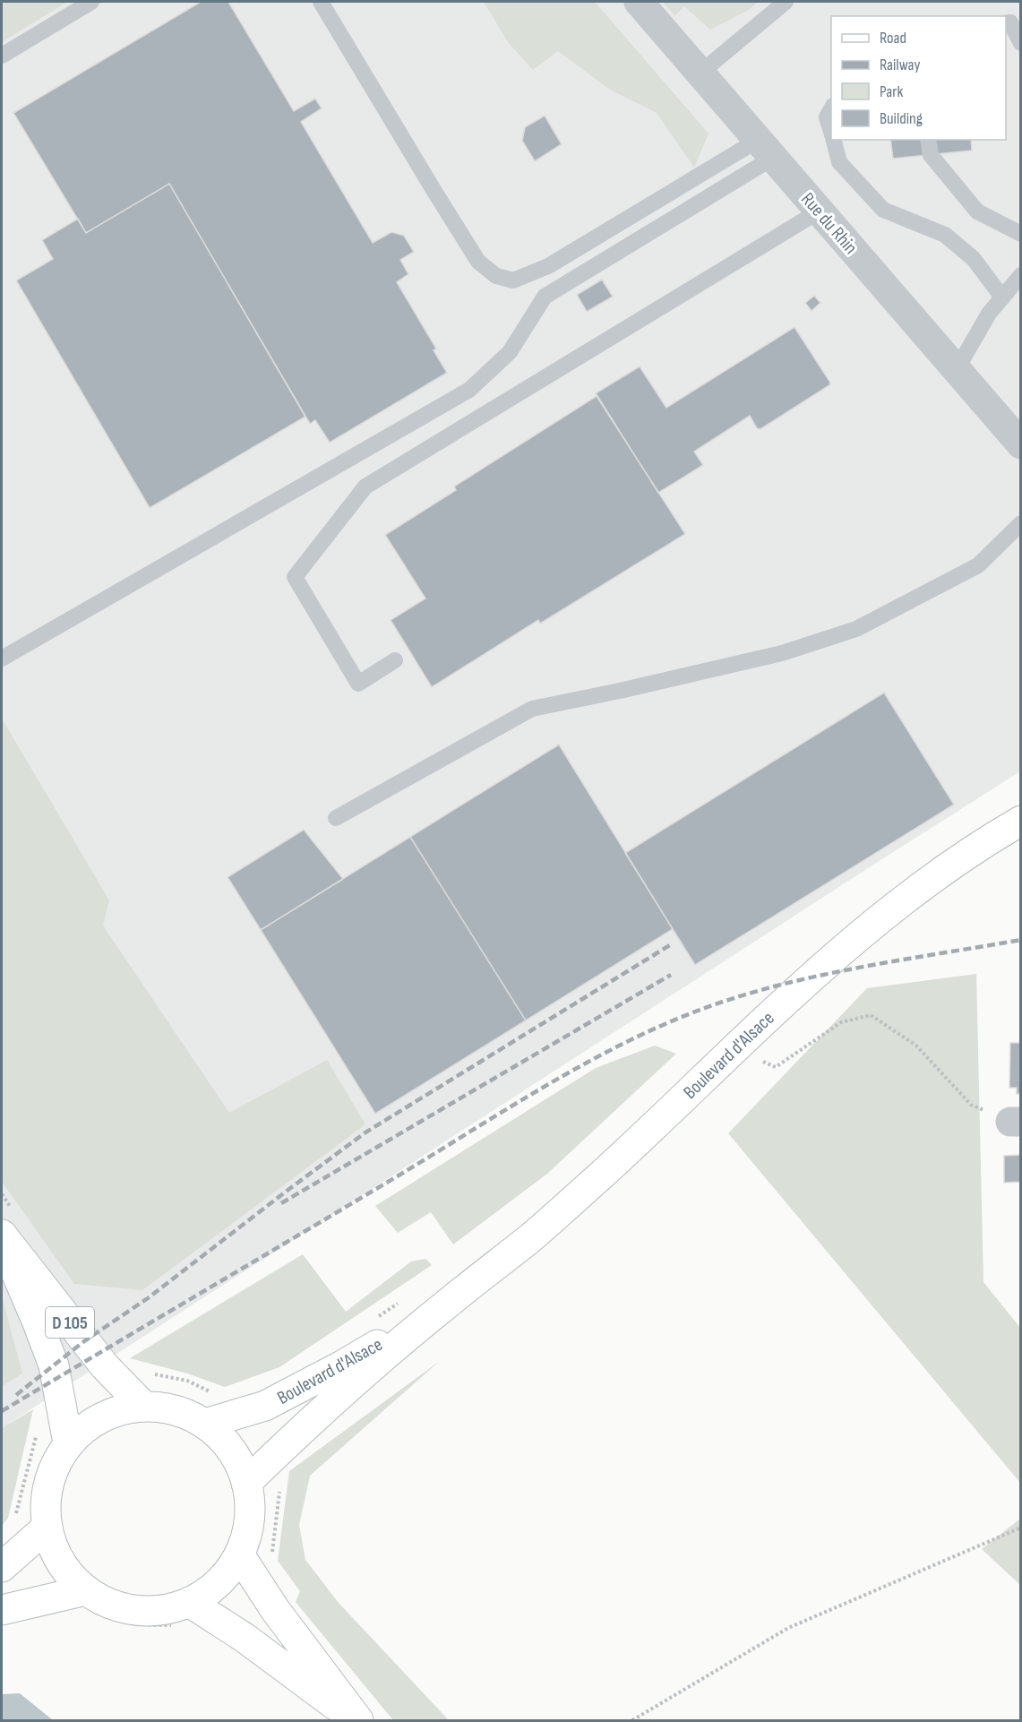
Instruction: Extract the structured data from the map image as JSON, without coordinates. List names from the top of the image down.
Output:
{
  "streets": {
    "main road": ["Boulevard d'Alsace", "D 105"],
    "street": ["Rue du Rhin"]
  },
  "legend": [
    "Road",
    "Railway",
    "Park",
    "Building"
  ]
}
